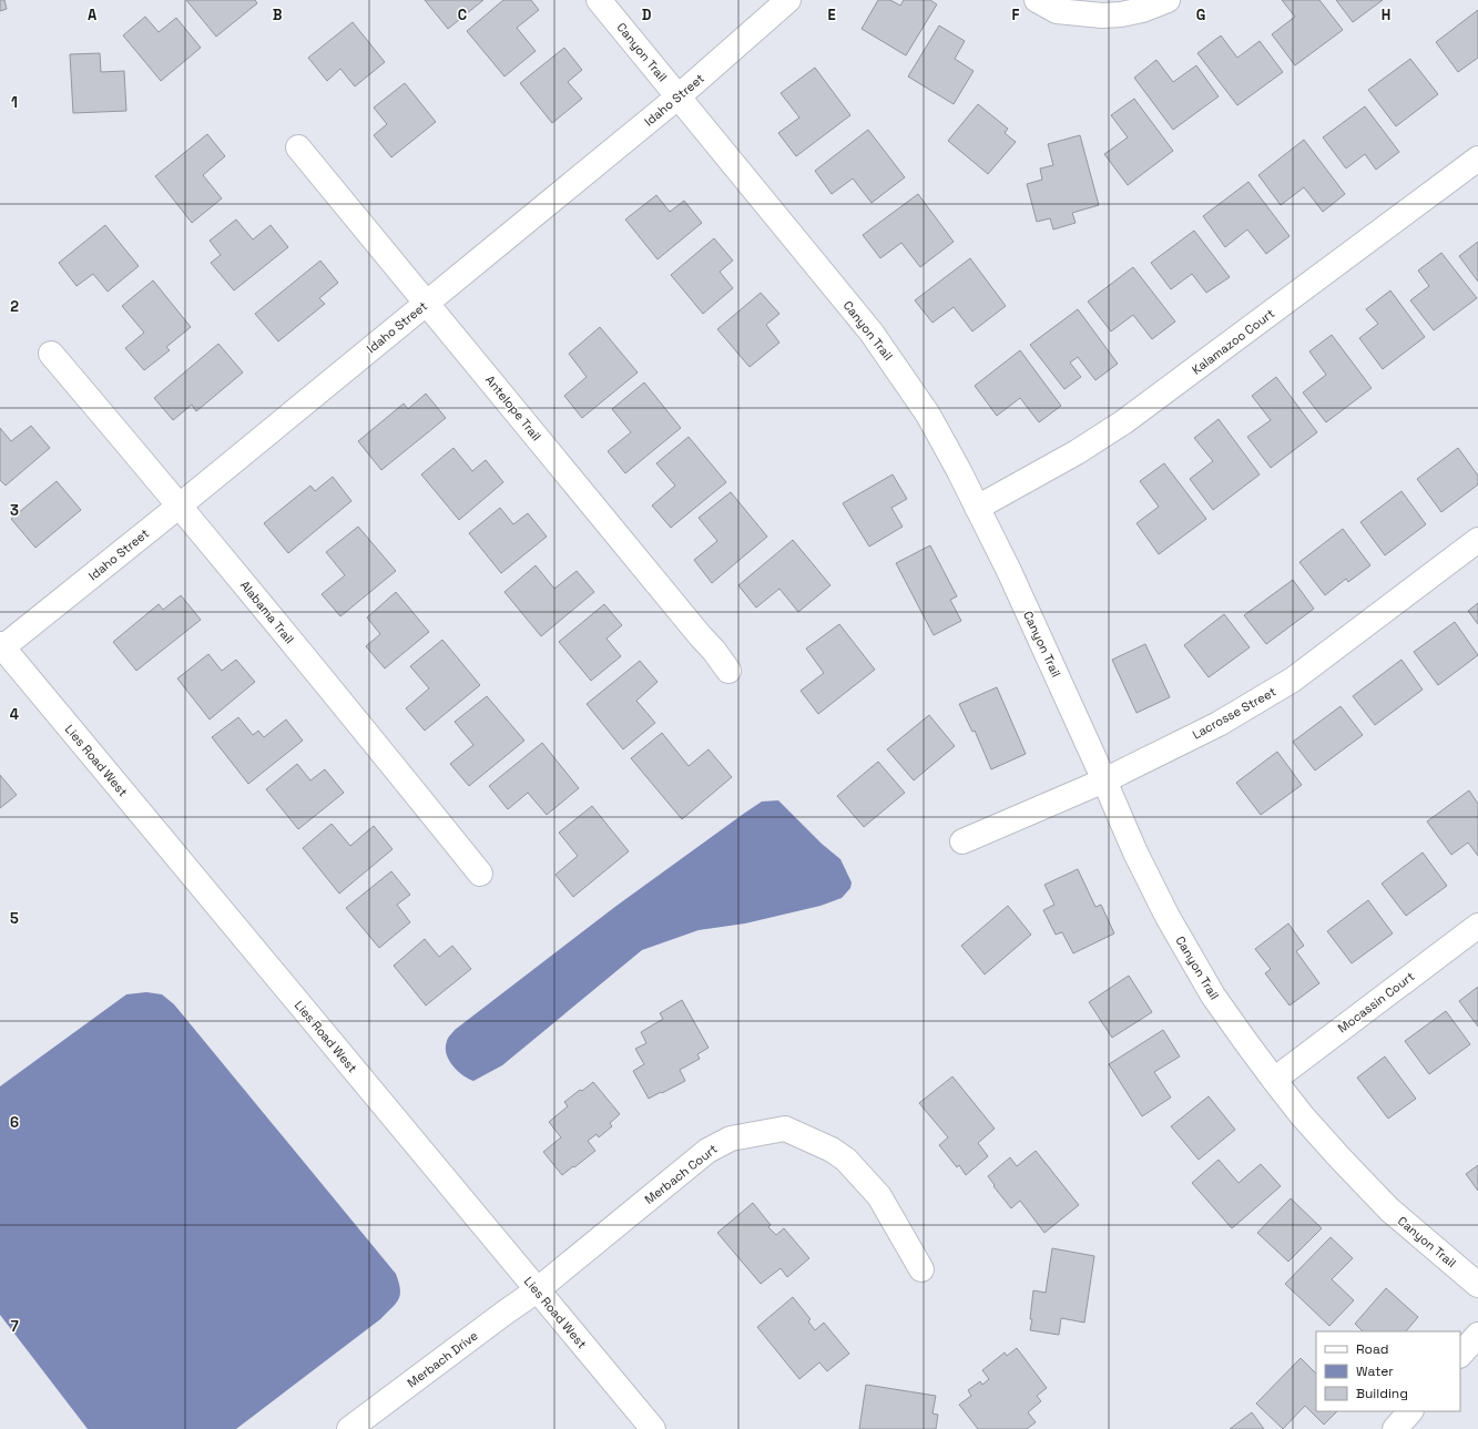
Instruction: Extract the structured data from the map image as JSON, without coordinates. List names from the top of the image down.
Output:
{
  "streets": {
    "street": [
      "Canyon Trail",
      "Idaho Street",
      "Kalamazoo Court",
      "Antelope Trail",
      "Alabama Trail",
      "Lacrosse Street",
      "Lies Road West",
      "Mocassin Court",
      "Merbach Court",
      "Merbach Drive"
    ]
  },
  "crossings": [
    ["Canyon Trail", "Idaho Street"],
    ["Canyon Trail", "Kalamazoo Court"],
    ["Canyon Trail", "Lacrosse Street"],
    ["Canyon Trail", "Mocassin Court"],
    ["Idaho Street", "Antelope Trail"],
    ["Idaho Street", "Alabama Trail"],
    ["Idaho Street", "Lies Road West"],
    ["Lies Road West", "Merbach Court"],
    ["Lies Road West", "Merbach Drive"],
    ["Merbach Court", "Merbach Drive"]
  ],
  "legend": ["Road", "Water", "Building"],
  "grid": {
    "columns": [
      "A",
      "B",
      "C",
      "D",
      "E",
      "F",
      "G",
      "H"
    ],
    "rows": [
      "1",
      "2",
      "3",
      "4",
      "5",
      "6",
      "7"
    ]
  }
}
